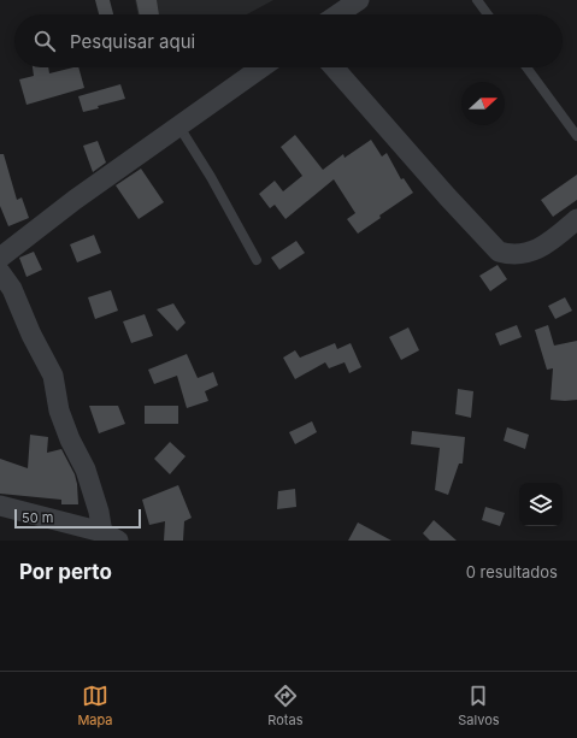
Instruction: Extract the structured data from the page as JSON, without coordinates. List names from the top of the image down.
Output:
{
  "scale_bar": "50 m",
  "north": "right",
  "page": {
    "search": "Pesquisar aqui",
    "scale": "50 m",
    "heading": ["Por perto", "0 resultados"],
    "nav": ["Mapa", "Rotas", "Salvos"]
  }
}
